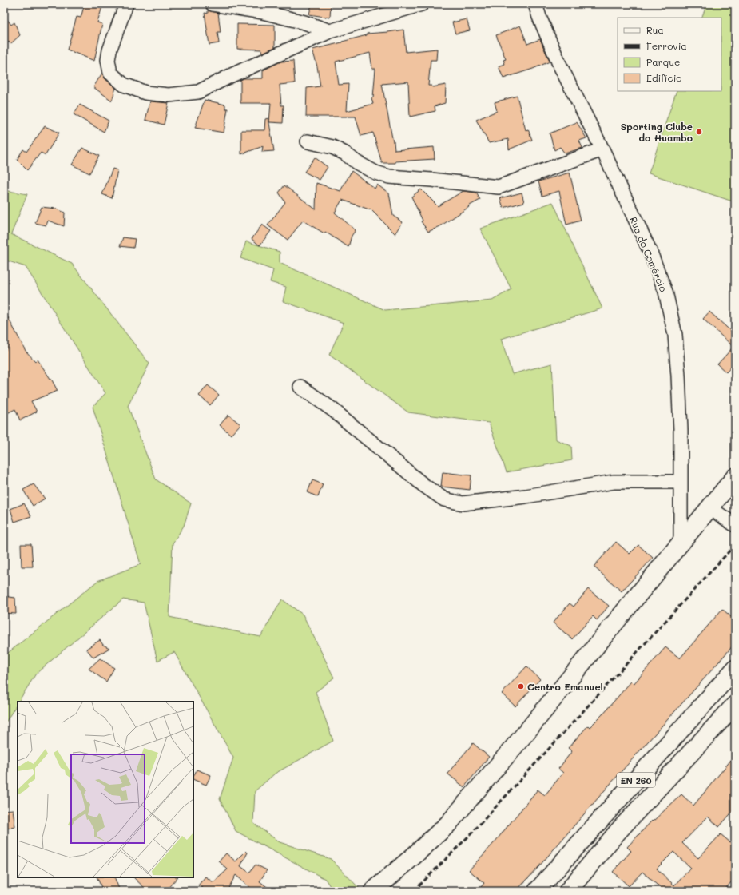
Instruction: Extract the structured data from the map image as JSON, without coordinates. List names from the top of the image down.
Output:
{
  "streets": {
    "main road": ["EN 260"],
    "street": ["Rua do Comércio"]
  },
  "places": ["Sporting Clube do Huambo", "Centro Emanuel"],
  "legend": [
    "Rua",
    "Ferrovia",
    "Parque",
    "Edifício"
  ]
}
